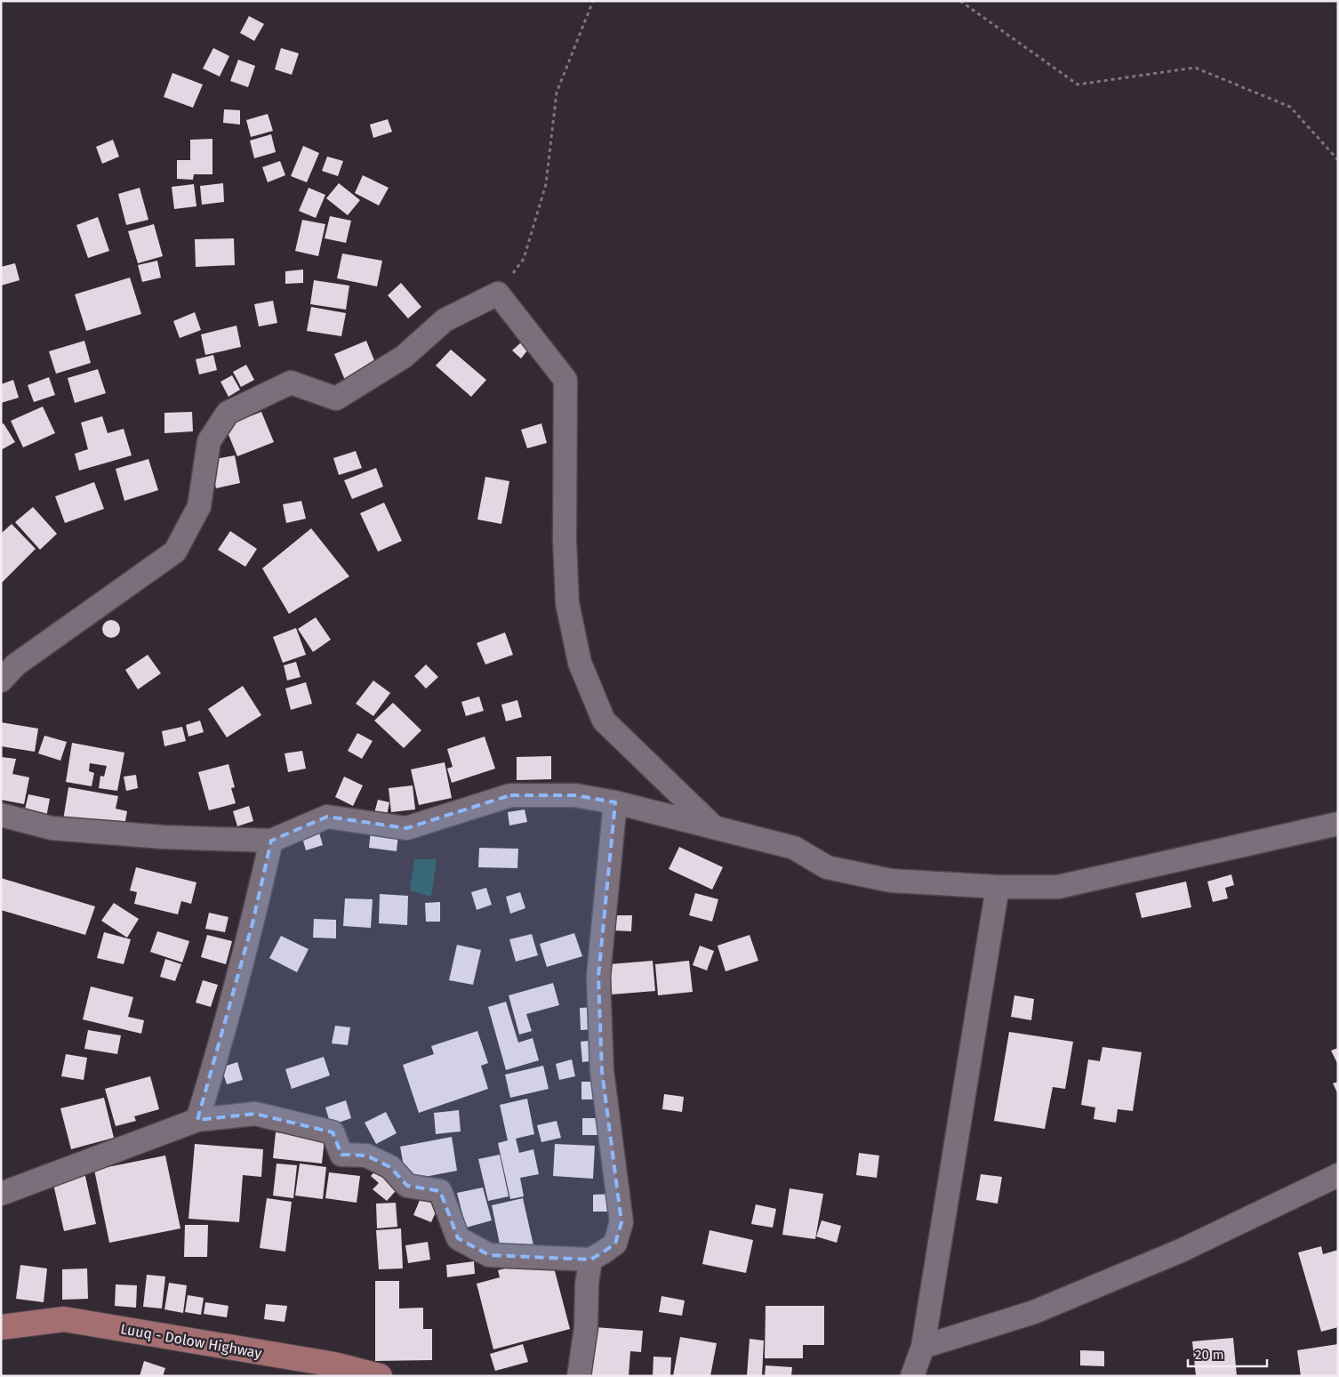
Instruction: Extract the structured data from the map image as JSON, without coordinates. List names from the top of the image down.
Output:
{
  "streets": {
    "main road": ["Luuq - Dolow Highway"]
  },
  "scale_bar": "20 m"
}
